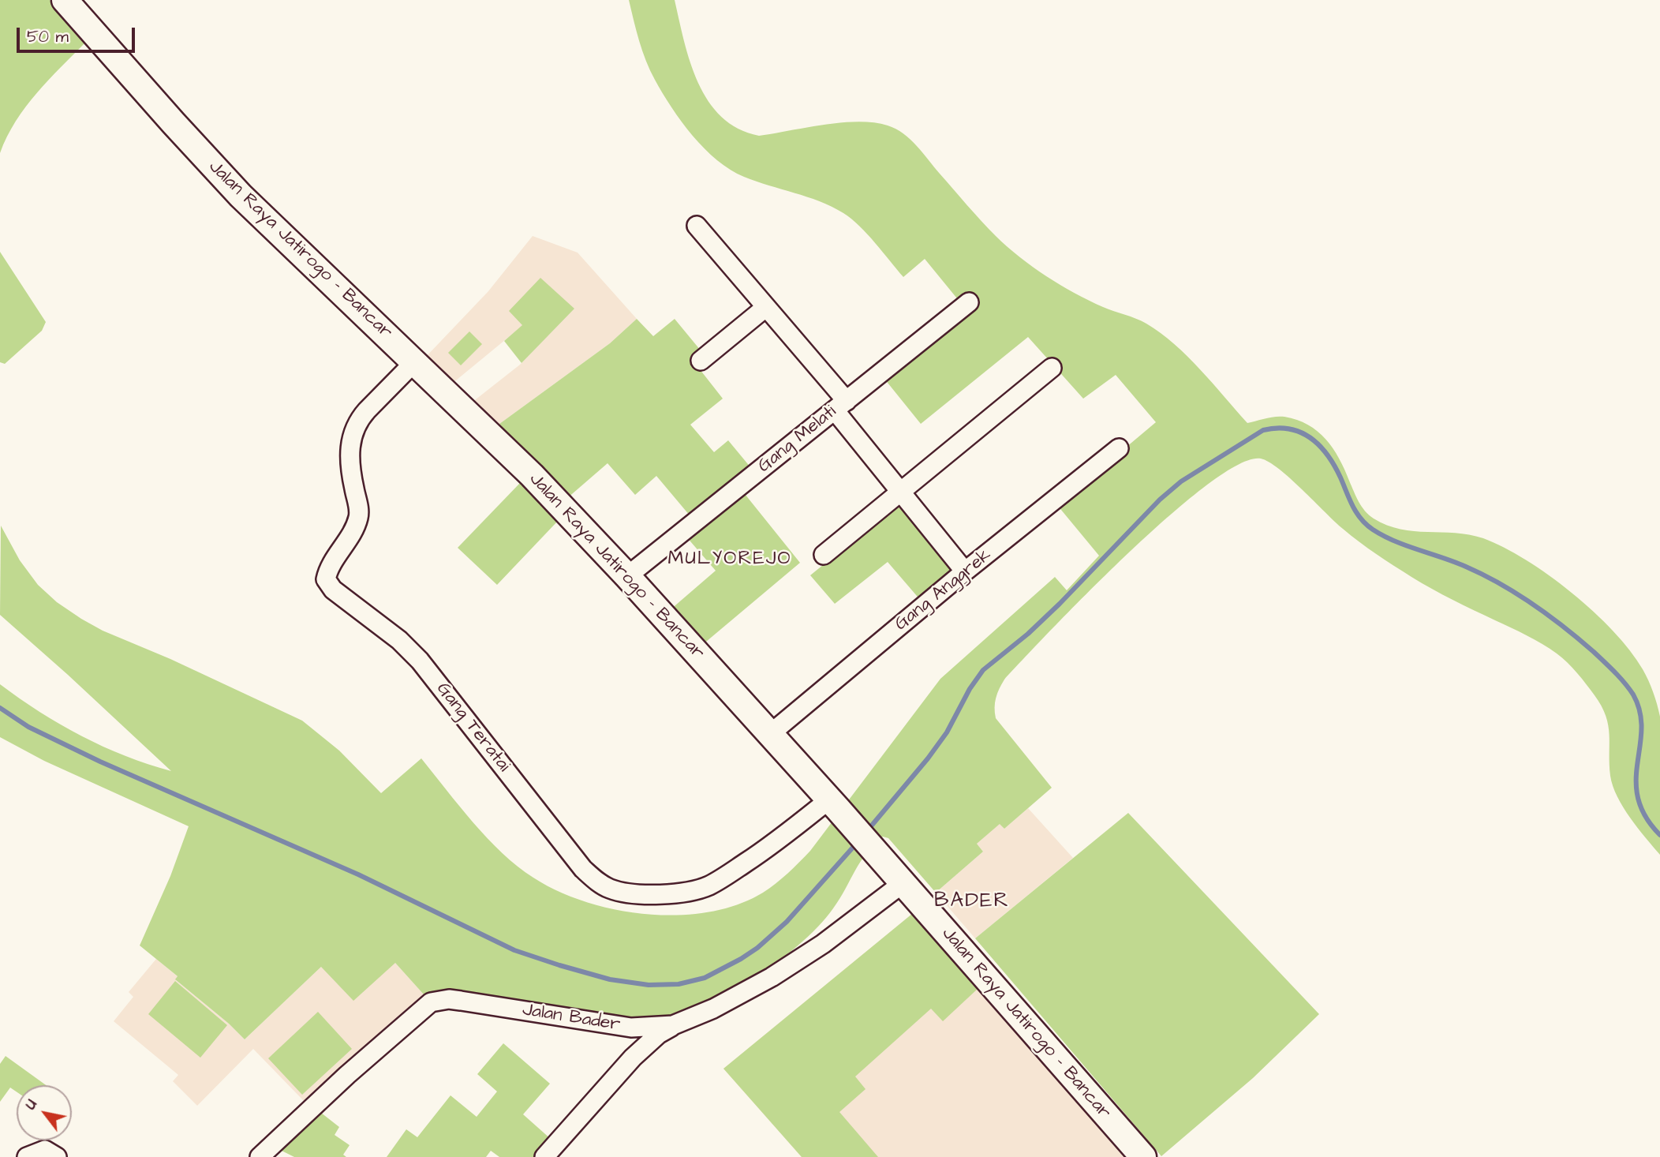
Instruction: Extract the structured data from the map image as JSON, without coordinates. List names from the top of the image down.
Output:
{
  "streets": {
    "main road": ["Jalan Raya Jatirogo - Bancar"],
    "street": [
      "Gang Melati",
      "Gang Anggrek",
      "Gang Teratai",
      "Jalan Bader"
    ]
  },
  "crossings": [
    ["Jalan Raya Jatirogo - Bancar", "Gang Melati"],
    ["Jalan Raya Jatirogo - Bancar", "Gang Anggrek"],
    ["Jalan Raya Jatirogo - Bancar", "Gang Teratai"],
    ["Jalan Raya Jatirogo - Bancar", "Jalan Bader"]
  ],
  "districts": ["MULYOREJO", "BADER"],
  "scale_bar": "50 m",
  "north": "top left"
}
